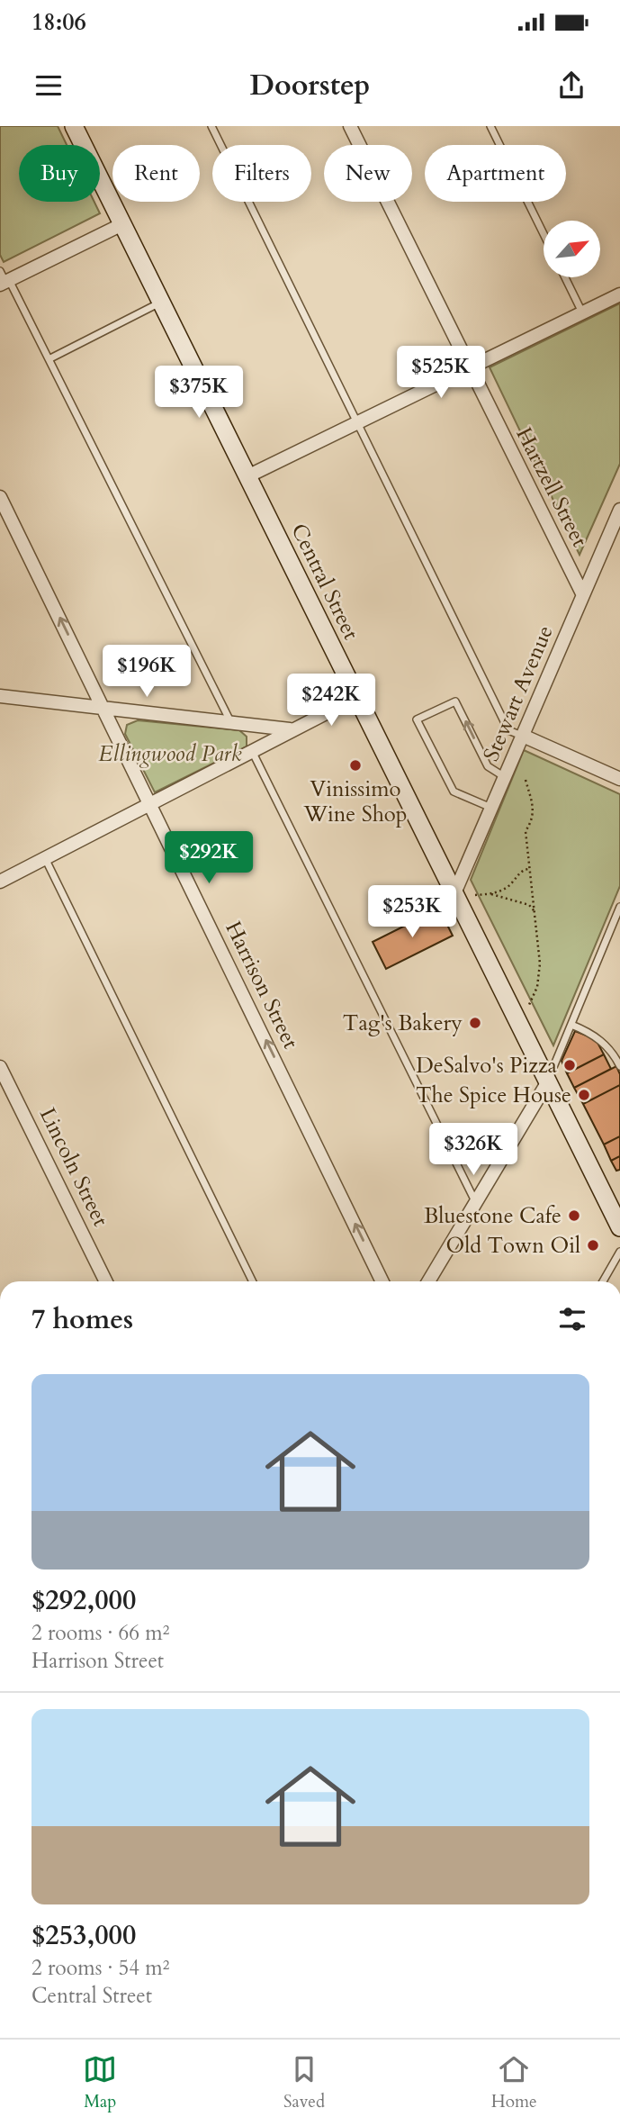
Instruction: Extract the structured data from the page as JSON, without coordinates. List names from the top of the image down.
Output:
{
  "streets": {
    "main road": ["Central Street"],
    "street": [
      "Hartzell Street",
      "Stewart Avenue",
      "Harrison Street",
      "Lincoln Street"
    ]
  },
  "crossings": [
    ["Hartzell Street", "Stewart Avenue"],
    ["Central Street", "Stewart Avenue"]
  ],
  "one_way": ["Harrison Street"],
  "parks": ["Ellingwood Park"],
  "places": [
    "Vinissimo Wine Shop",
    "Tag's Bakery",
    "DeSalvo's Pizza",
    "The Spice House",
    "Bluestone Cafe",
    "Old Town Oil"
  ],
  "north": "top right",
  "page": {
    "status": "18:06",
    "header": "Doorstep",
    "chip": [
      "Buy",
      "Rent",
      "Filters",
      "New",
      "Apartment"
    ],
    "price": [
      "$525K",
      "$375K",
      "$196K",
      "$242K",
      "$292K",
      "$253K",
      "$326K"
    ],
    "heading": "7 homes",
    "list": [
      {
        "name": "$292,000",
        "note": "2 rooms · 66 m² · Harrison Street"
      },
      {
        "name": "$253,000",
        "note": "2 rooms · 54 m² · Central Street"
      }
    ],
    "tabs": ["Map", "Saved", "Home"]
  }
}
